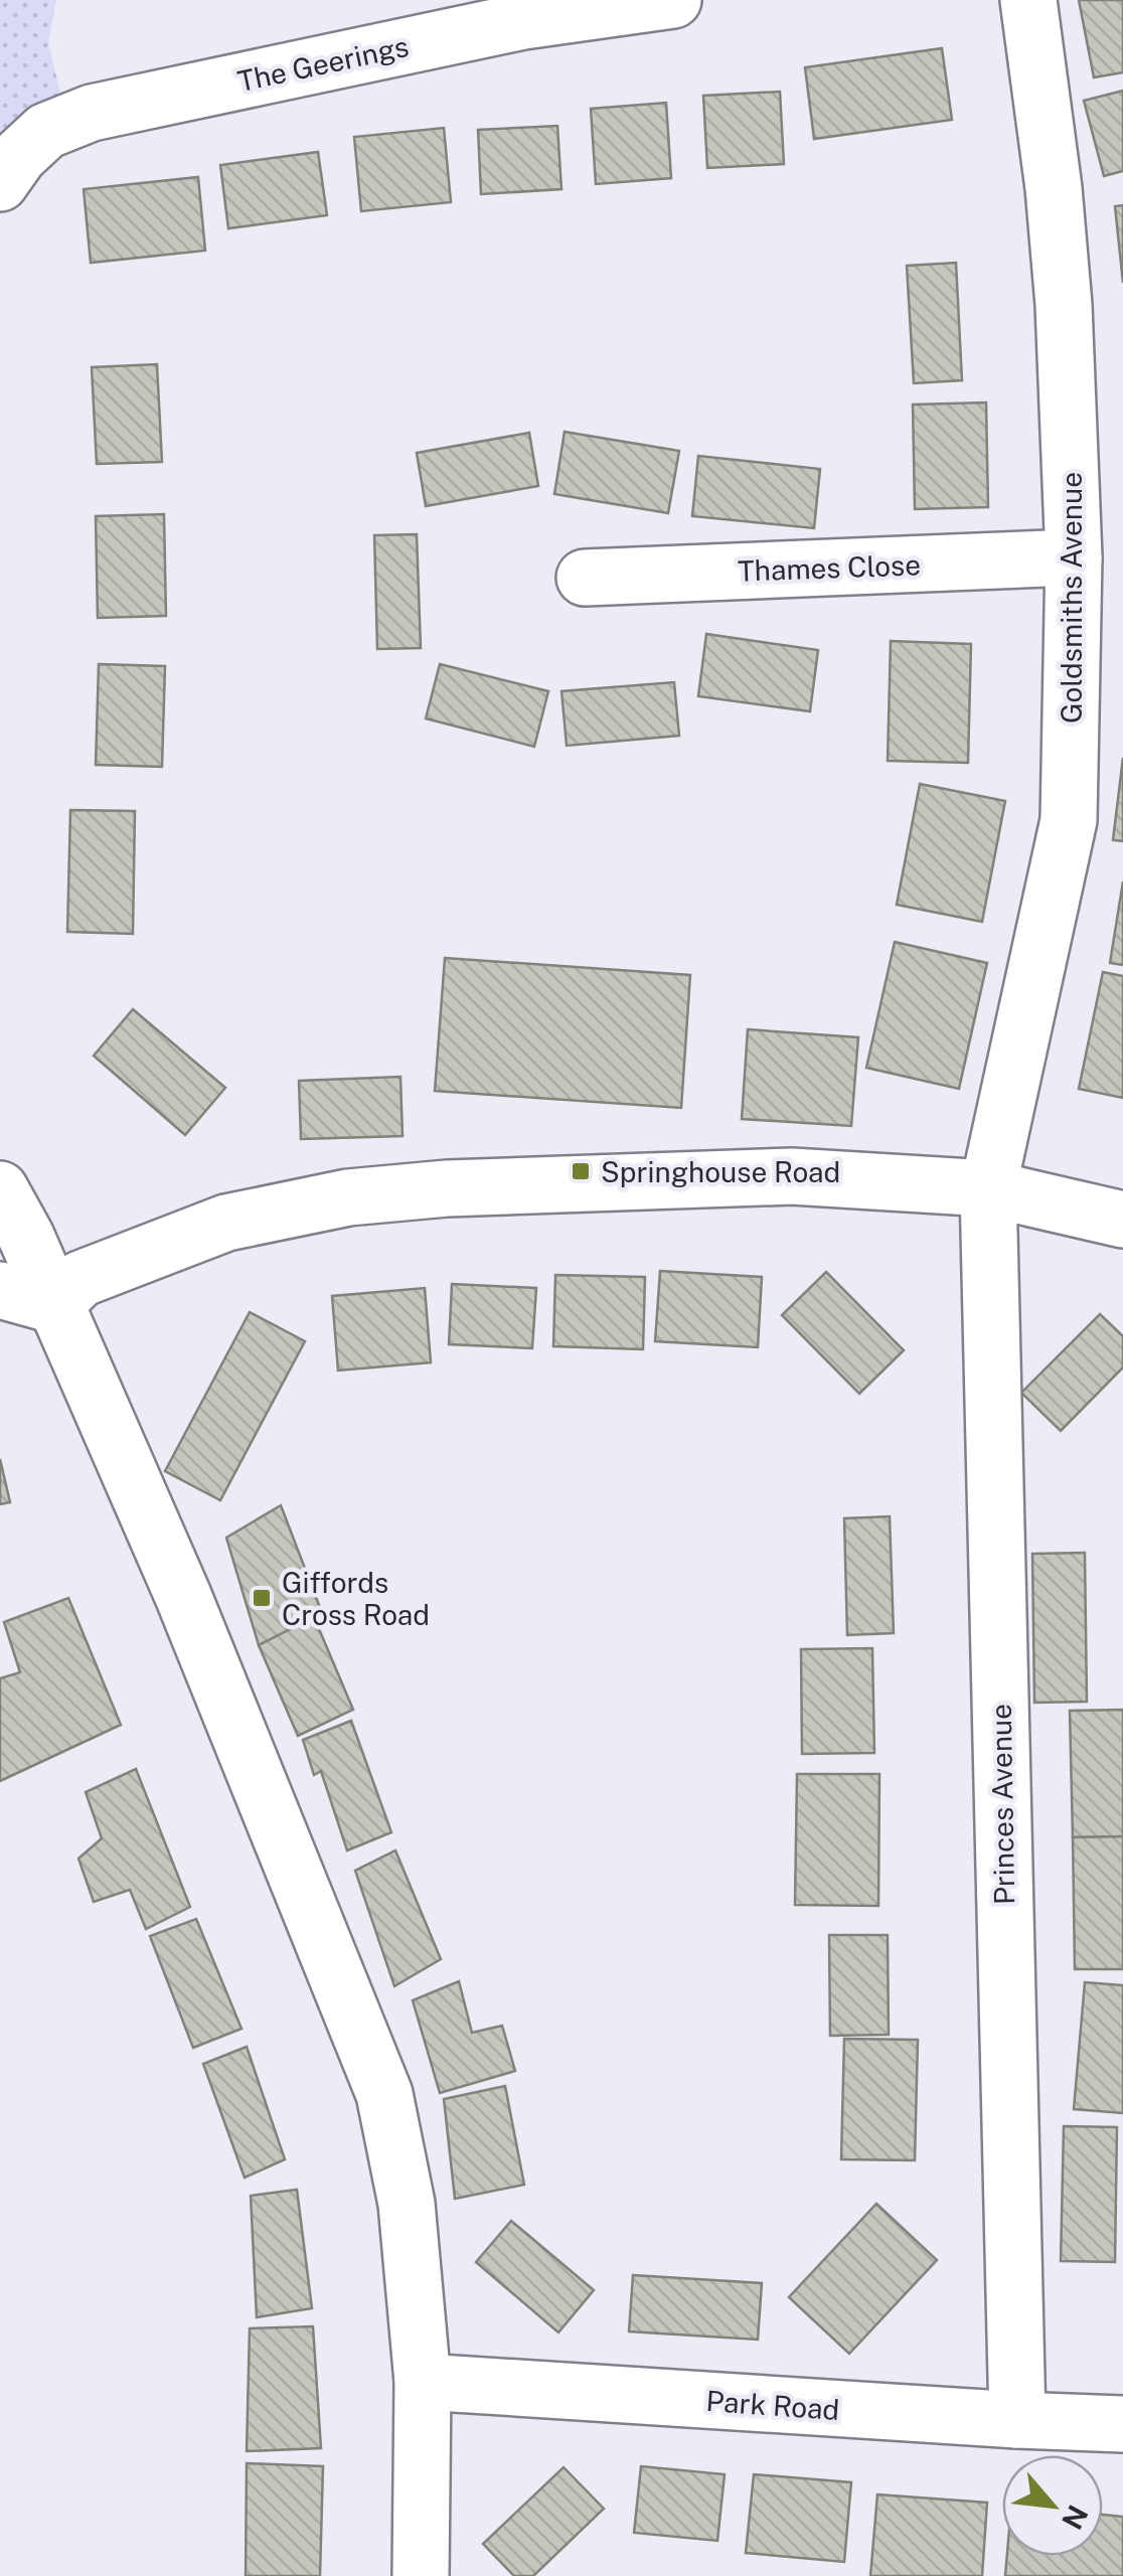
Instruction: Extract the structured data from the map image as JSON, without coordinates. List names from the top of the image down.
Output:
{
  "streets": {
    "street": [
      "The Geerings",
      "Thames Close",
      "Goldsmiths Avenue",
      "Princes Avenue",
      "Park Road"
    ]
  },
  "crossings": [
    ["Thames Close", "Goldsmiths Avenue"],
    ["Goldsmiths Avenue", "Princes Avenue"],
    ["Princes Avenue", "Park Road"]
  ],
  "places": {
    "transit": ["Springhouse Road", "Giffords Cross Road"]
  },
  "north": "bottom right"
}
